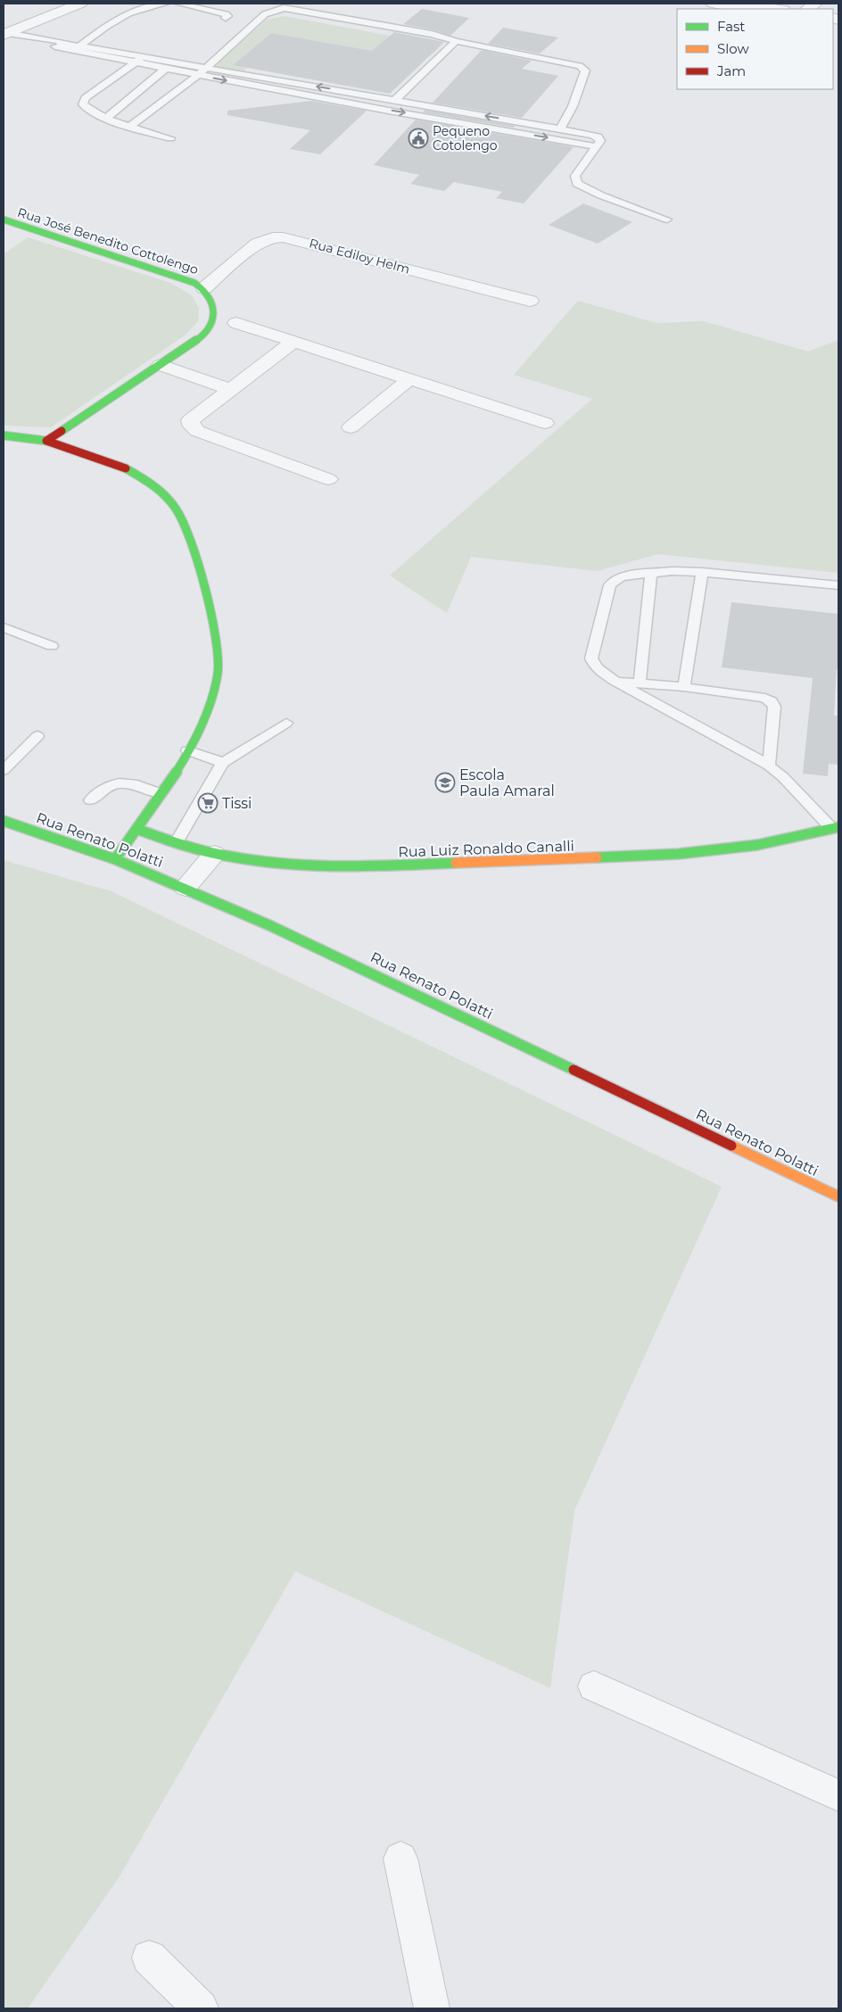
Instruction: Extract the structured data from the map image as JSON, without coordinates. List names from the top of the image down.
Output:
{
  "streets": {
    "main road": ["Rua José Benedito Cottolengo", "Rua Renato Polatti", "Rua Luiz Ronaldo Canalli"],
    "street": ["Rua Ediloy Helm"]
  },
  "crossings": [
    ["Rua José Benedito Cottolengo", "Rua Ediloy Helm"]
  ],
  "places": {
    "public building": ["Pequeno Cotolengo"],
    "school or university": ["Escola Paula Amaral"],
    "supermarket": ["Tissi"]
  },
  "legend": ["Fast", "Slow", "Jam"]
}
